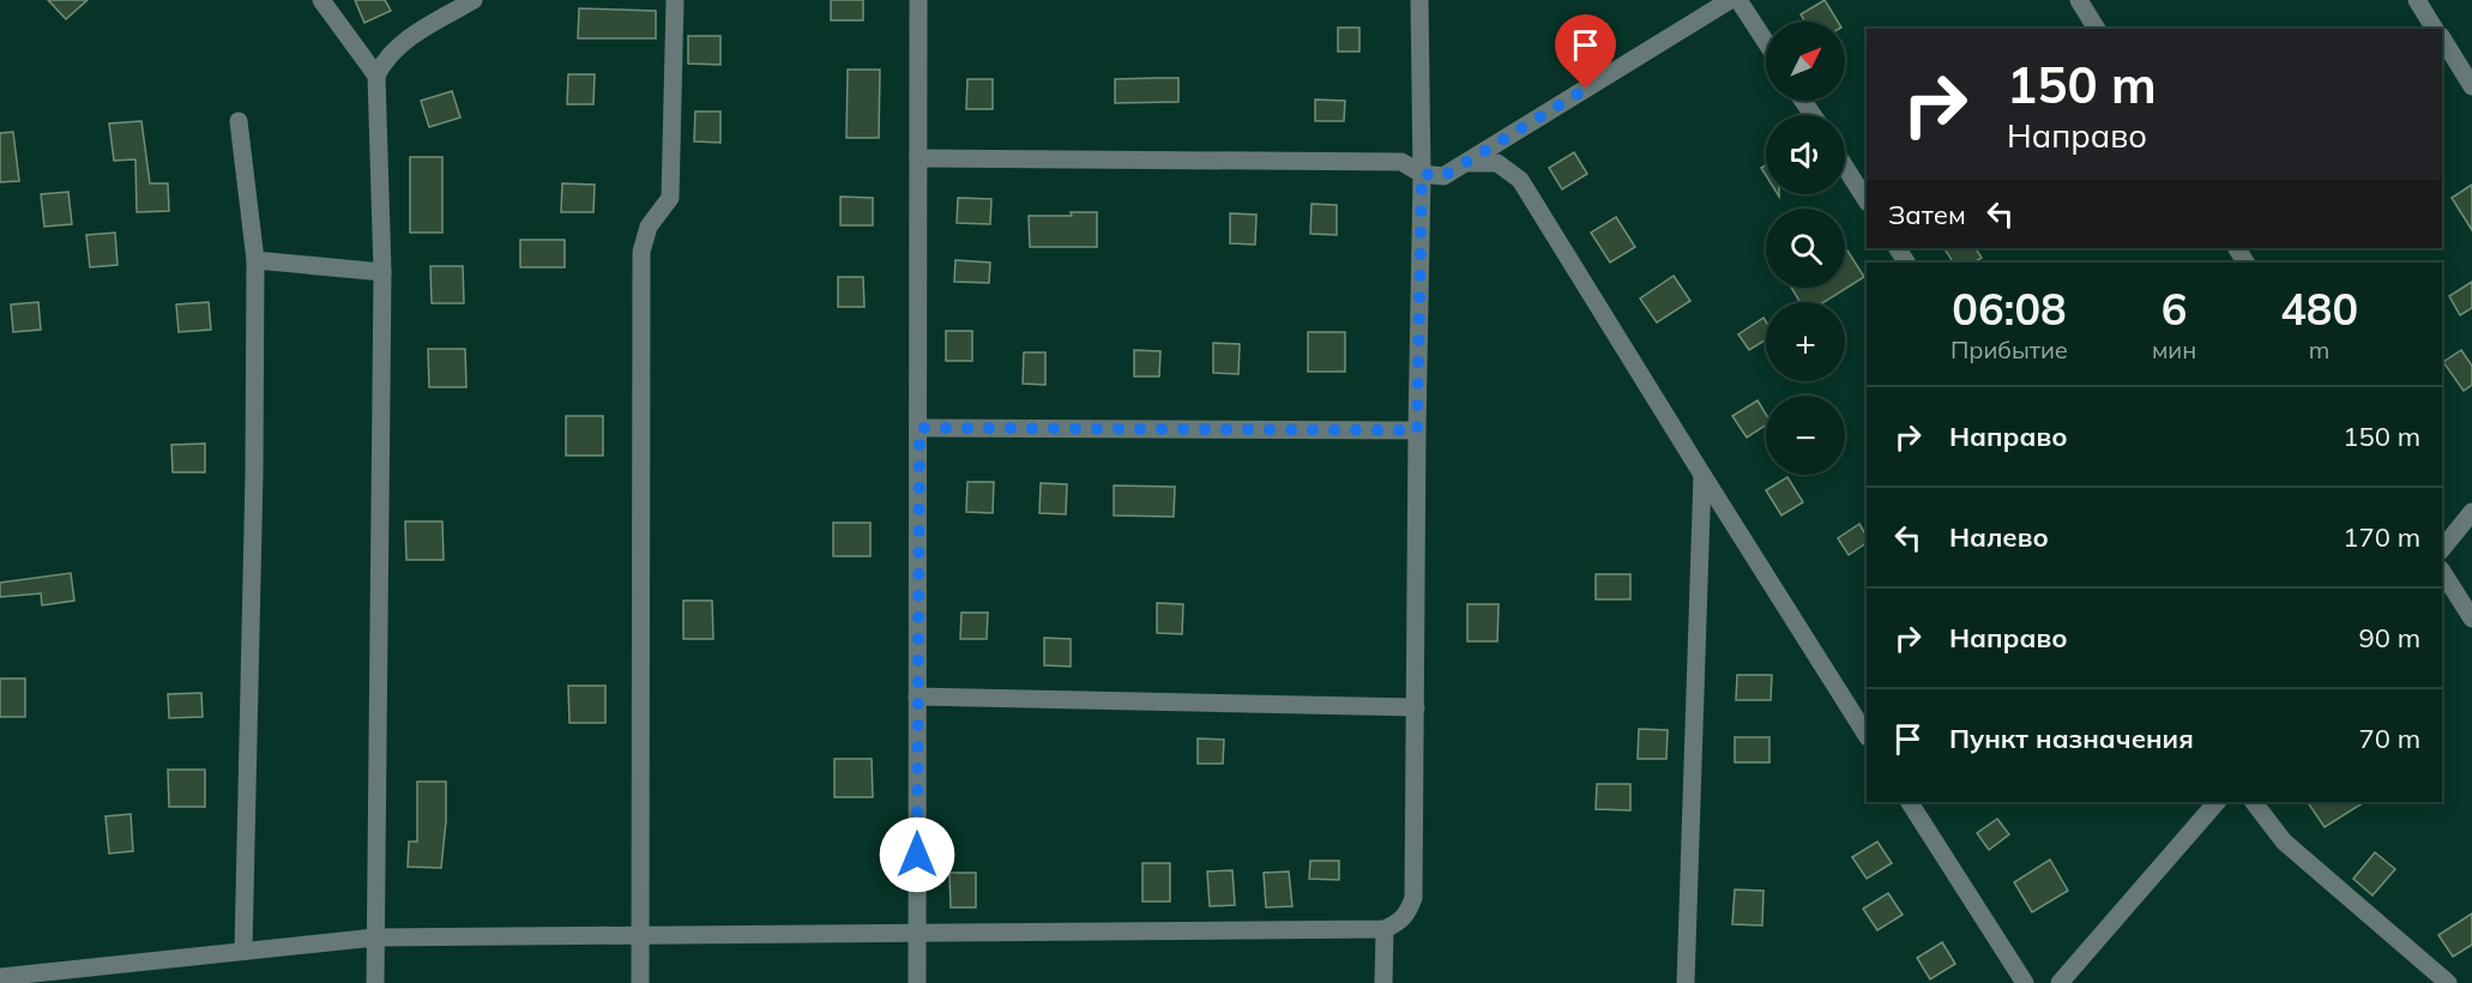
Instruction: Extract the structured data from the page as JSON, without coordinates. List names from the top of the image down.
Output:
{
  "north": "top right",
  "page": {
    "map_buttons": ["+", "−"],
    "turn": ["150 m", "Направо"],
    "then": "Затем",
    "eta": [
      "06:08",
      "Прибытие",
      "6",
      "мин",
      "480",
      "m"
    ],
    "list": [
      {
        "name": "Направо",
        "value": "150 m"
      },
      {
        "name": "Налево",
        "value": "170 m"
      },
      {
        "name": "Направо",
        "value": "90 m"
      },
      {
        "name": "Пункт назначения",
        "value": "70 m"
      }
    ]
  }
}
